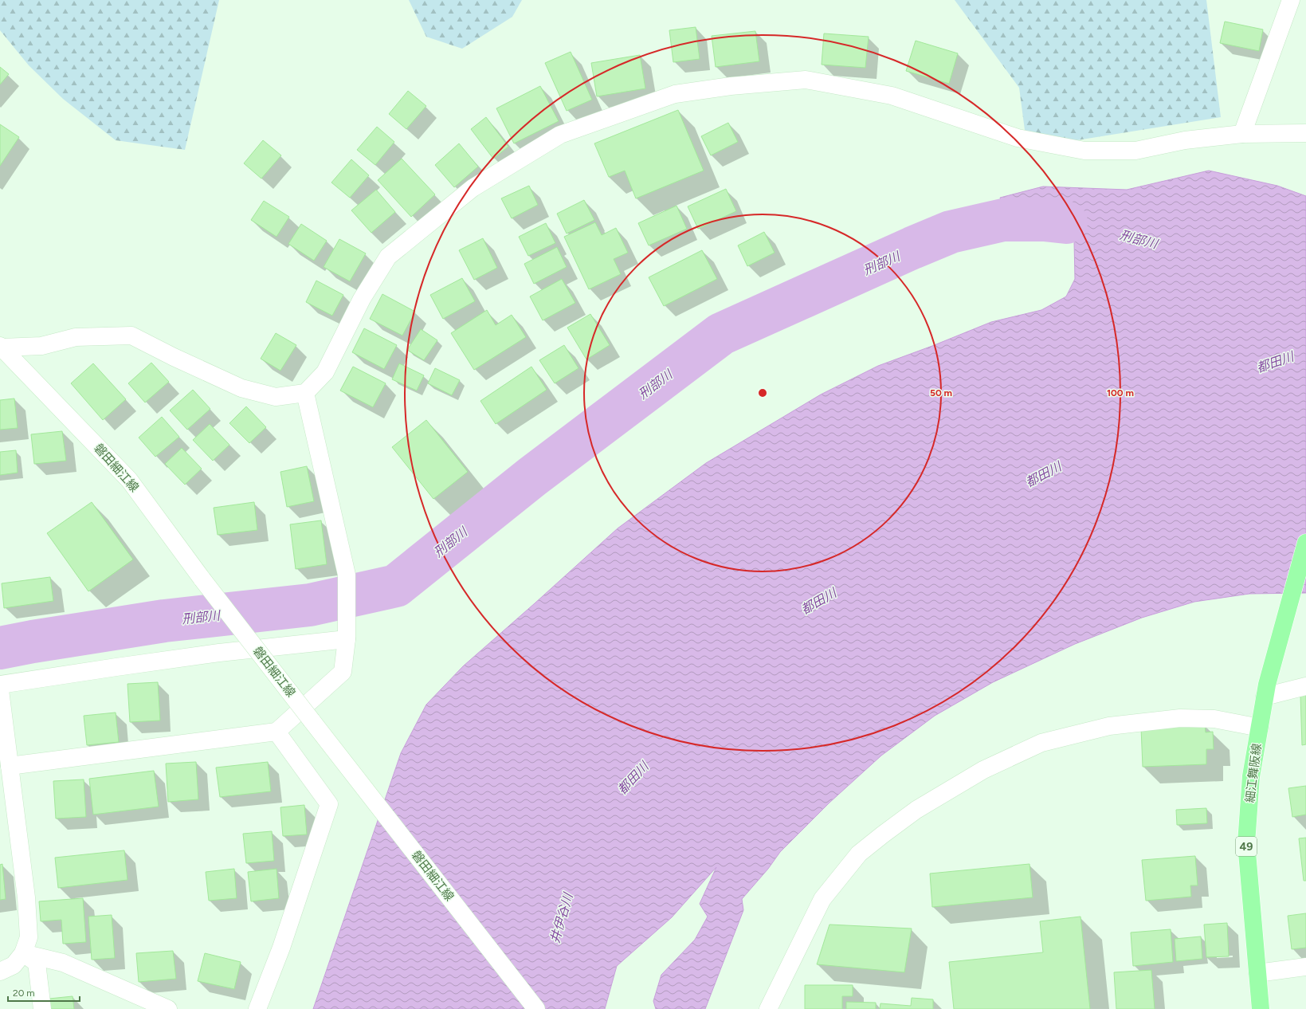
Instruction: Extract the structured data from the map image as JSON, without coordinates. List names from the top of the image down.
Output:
{
  "streets": {
    "main road": ["細江舞阪線", "49"],
    "street": ["磐田細江線"]
  },
  "water": ["刑部川", "都田川", "井伊谷川"],
  "scale_bar": "20 m",
  "rings": ["50 m", "100 m"]
}
